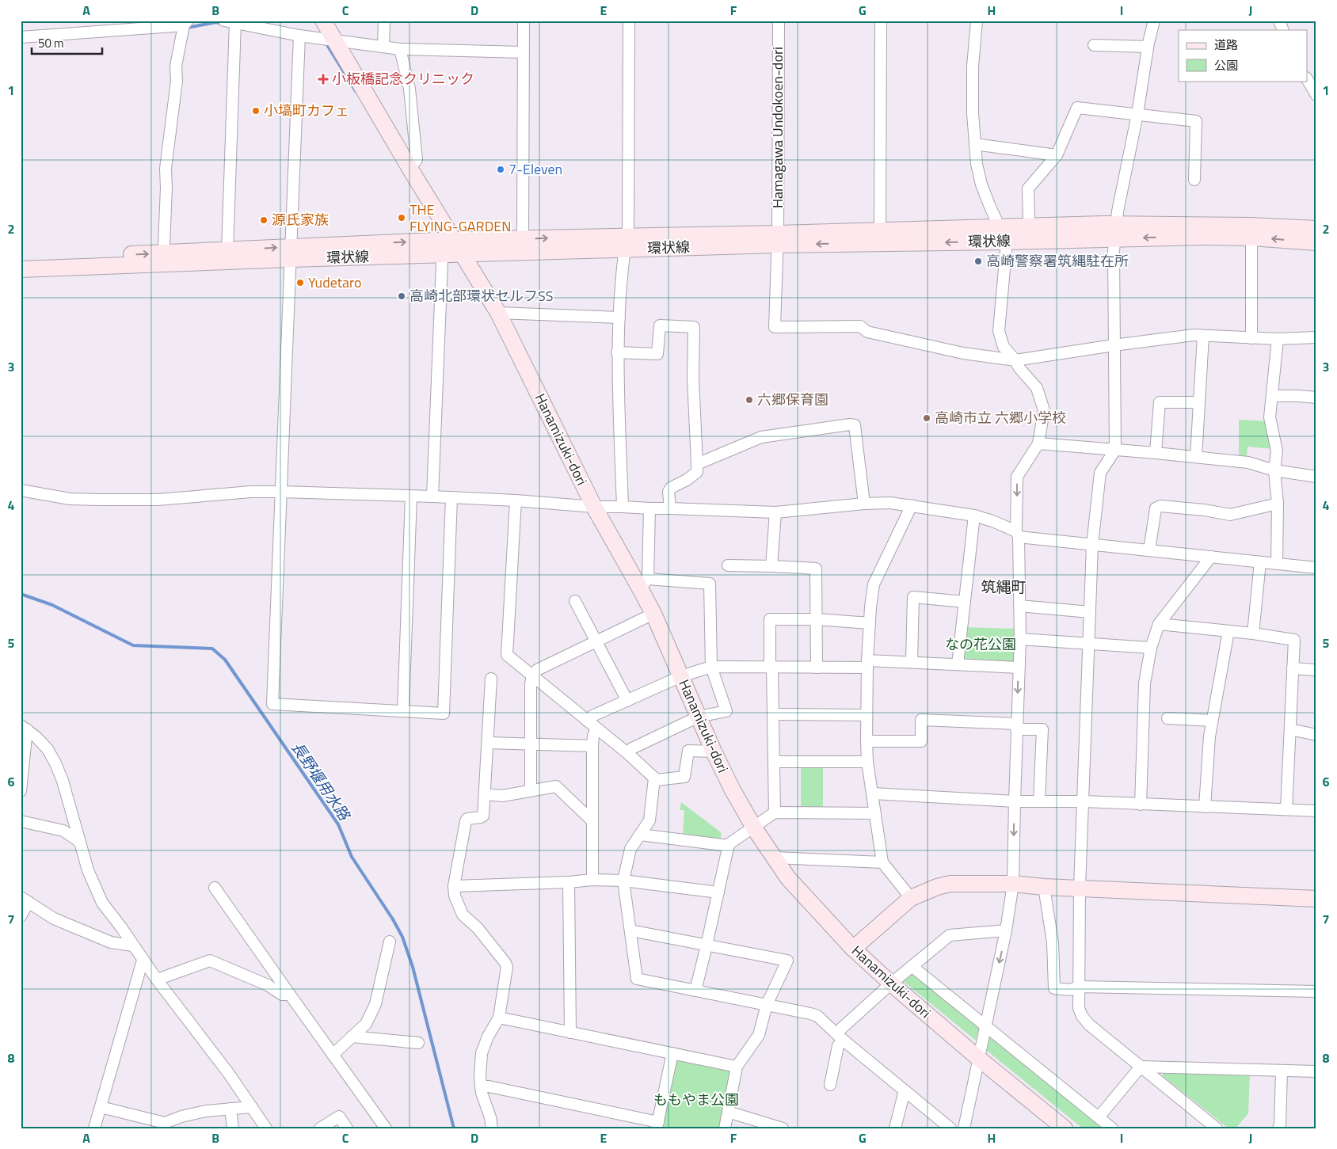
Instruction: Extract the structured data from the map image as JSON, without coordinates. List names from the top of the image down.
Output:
{
  "streets": {
    "street": ["Hamagawa Undokoen-dori", "環状線", "Hanamizuki-dori"]
  },
  "crossings": [
    ["Hamagawa Undokoen-dori", "環状線"],
    ["環状線", "Hanamizuki-dori"]
  ],
  "districts": ["筑縄町"],
  "water": ["長野堰用水路"],
  "parks": ["なの花公園", "ももやま公園"],
  "places": {
    "health": ["小板橋記念クリニック"],
    "other": [
      "小塙町カフェ",
      "7-Eleven",
      "THE FLYING-GARDEN",
      "源氏家族",
      "高崎警察署筑縄駐在所",
      "Yudetaro",
      "高崎北部環状セルフSS",
      "六郷保育園",
      "高崎市立 六郷小学校"
    ]
  },
  "legend": ["道路", "公園"],
  "scale_bar": "50 m",
  "grid": {
    "columns": [
      "A",
      "B",
      "C",
      "D",
      "E",
      "F",
      "G",
      "H",
      "I",
      "J"
    ],
    "rows": [
      "1",
      "2",
      "3",
      "4",
      "5",
      "6",
      "7",
      "8"
    ]
  }
}
